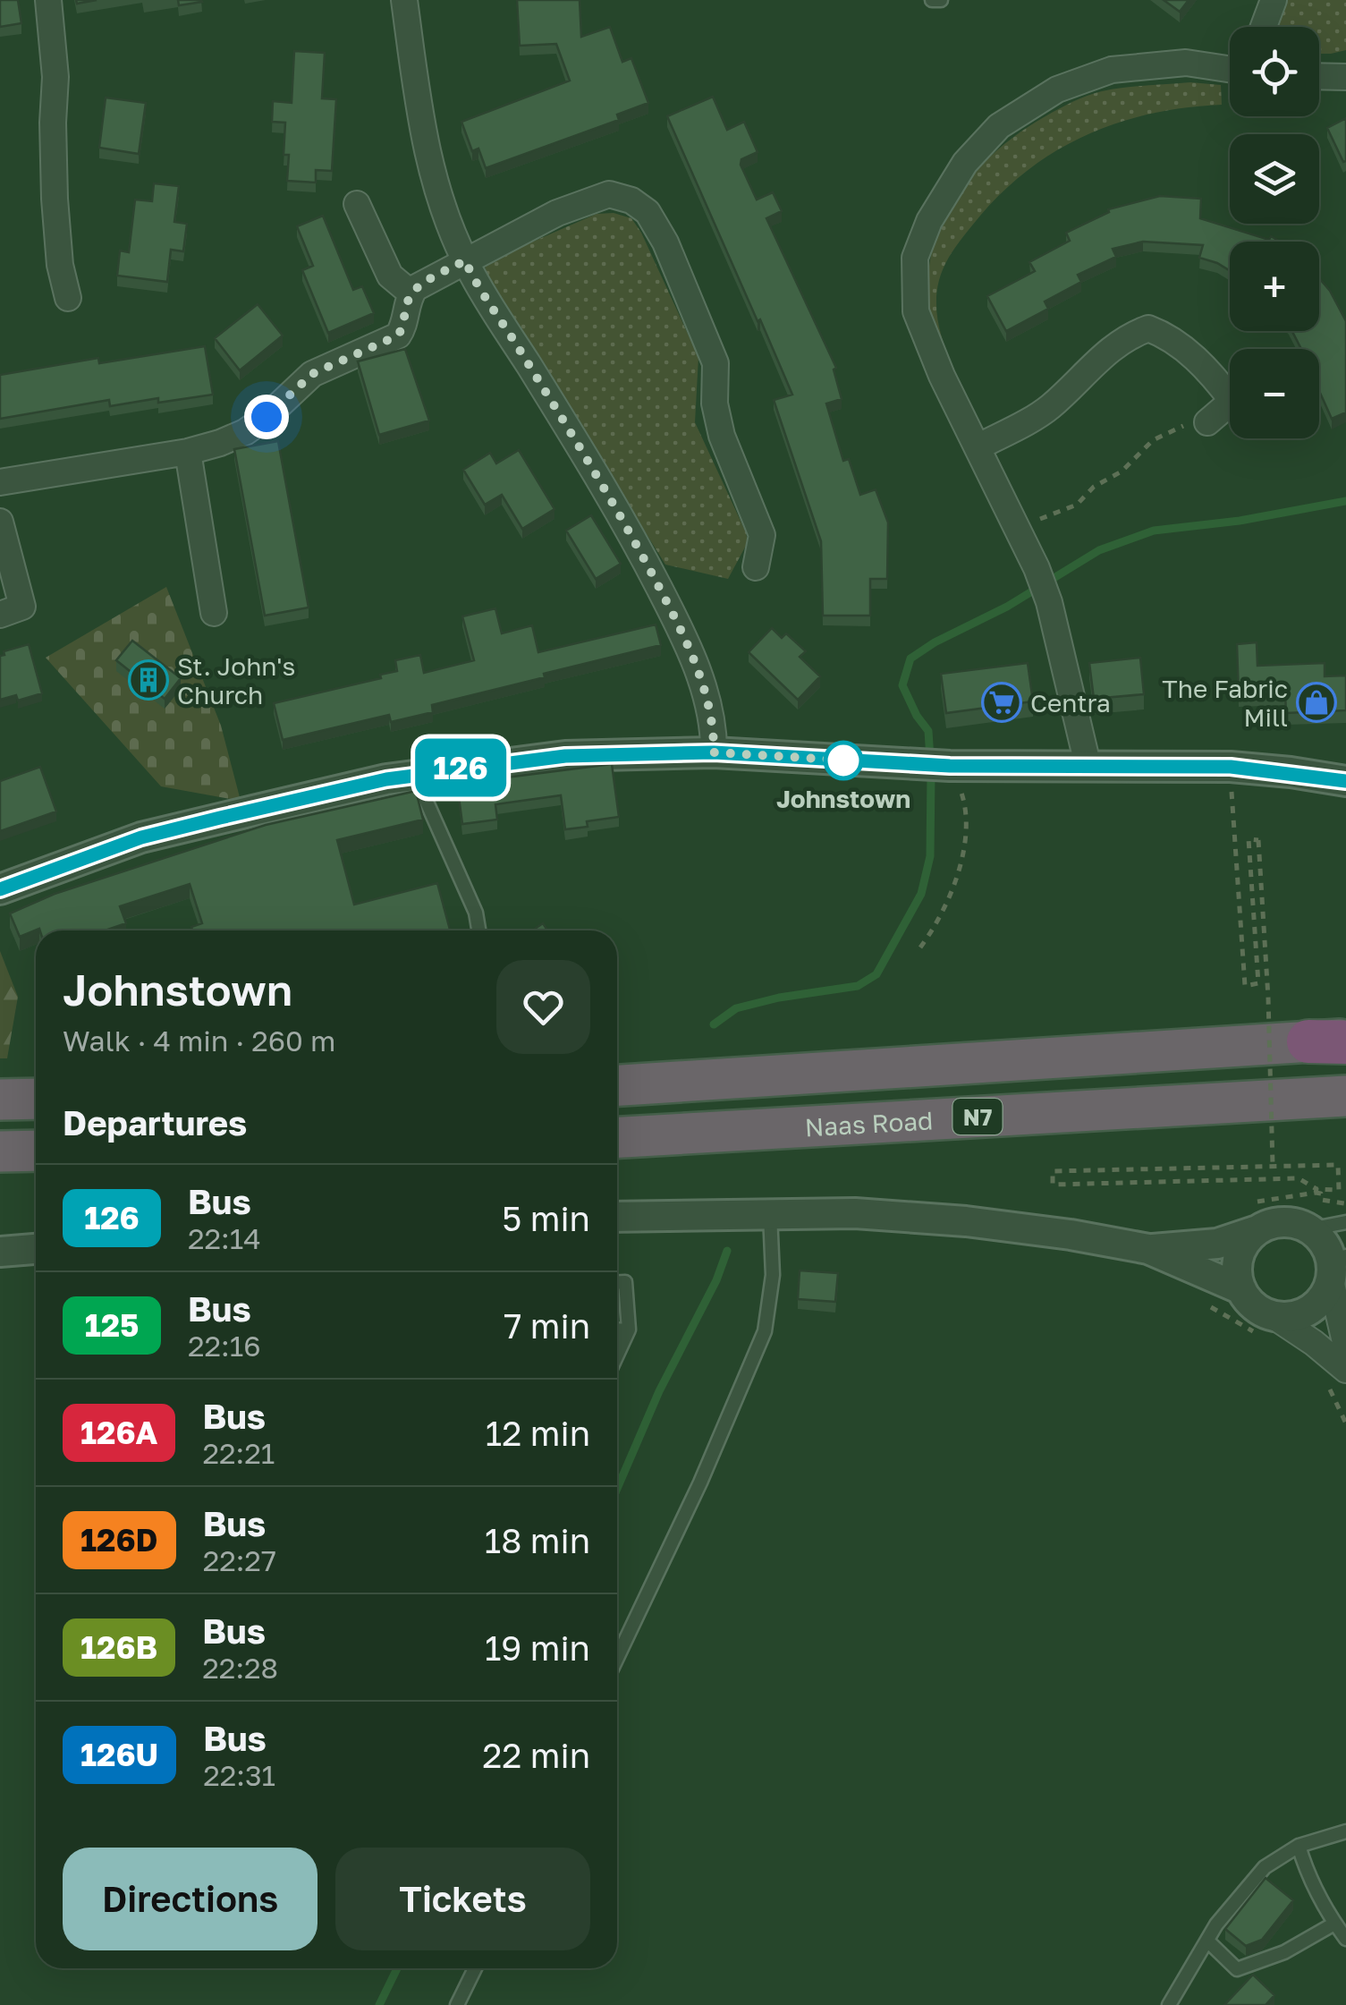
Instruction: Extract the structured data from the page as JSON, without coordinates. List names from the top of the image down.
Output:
{
  "streets": {
    "highway": ["N7", "Naas Road"]
  },
  "places": {
    "building": ["St. John's Church"],
    "supermarket": ["Centra"],
    "shop": ["The Fabric Mill"],
    "other": ["Johnstown"]
  },
  "lines": ["bus line 126"],
  "page": {
    "on_map": "126",
    "map_buttons": ["+", "−"],
    "heading": [
      ["Johnstown", "Walk · 4 min · 260 m"],
      "Departures"
    ],
    "list": [
      {
        "mark": "126",
        "name": "Bus",
        "note": "22:14",
        "value": "5 min"
      },
      {
        "mark": "125",
        "name": "Bus",
        "note": "22:16",
        "value": "7 min"
      },
      {
        "mark": "126A",
        "name": "Bus",
        "note": "22:21",
        "value": "12 min"
      },
      {
        "mark": "126D",
        "name": "Bus",
        "note": "22:27",
        "value": "18 min"
      },
      {
        "mark": "126B",
        "name": "Bus",
        "note": "22:28",
        "value": "19 min"
      },
      {
        "mark": "126U",
        "name": "Bus",
        "note": "22:31",
        "value": "22 min"
      }
    ],
    "buttons": ["Directions", "Tickets"]
  }
}
